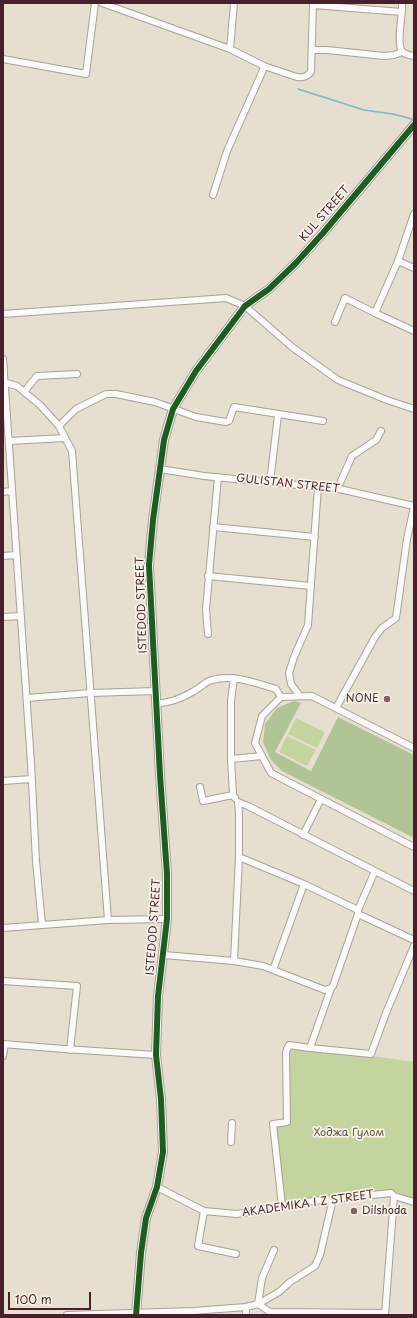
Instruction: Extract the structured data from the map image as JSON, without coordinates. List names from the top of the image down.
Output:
{
  "streets": {
    "street": [
      "KUL STREET",
      "GULISTAN STREET",
      "ISTEDOD STREET",
      "AKADEMIKA I Z STREET"
    ]
  },
  "crossings": [
    ["KUL STREET", "ISTEDOD STREET"],
    ["GULISTAN STREET", "ISTEDOD STREET"],
    ["ISTEDOD STREET", "AKADEMIKA I Z STREET"]
  ],
  "parks": ["Ходжа Гулом"],
  "places": ["NONE", "Dilshoda"],
  "scale_bar": "100 m"
}
